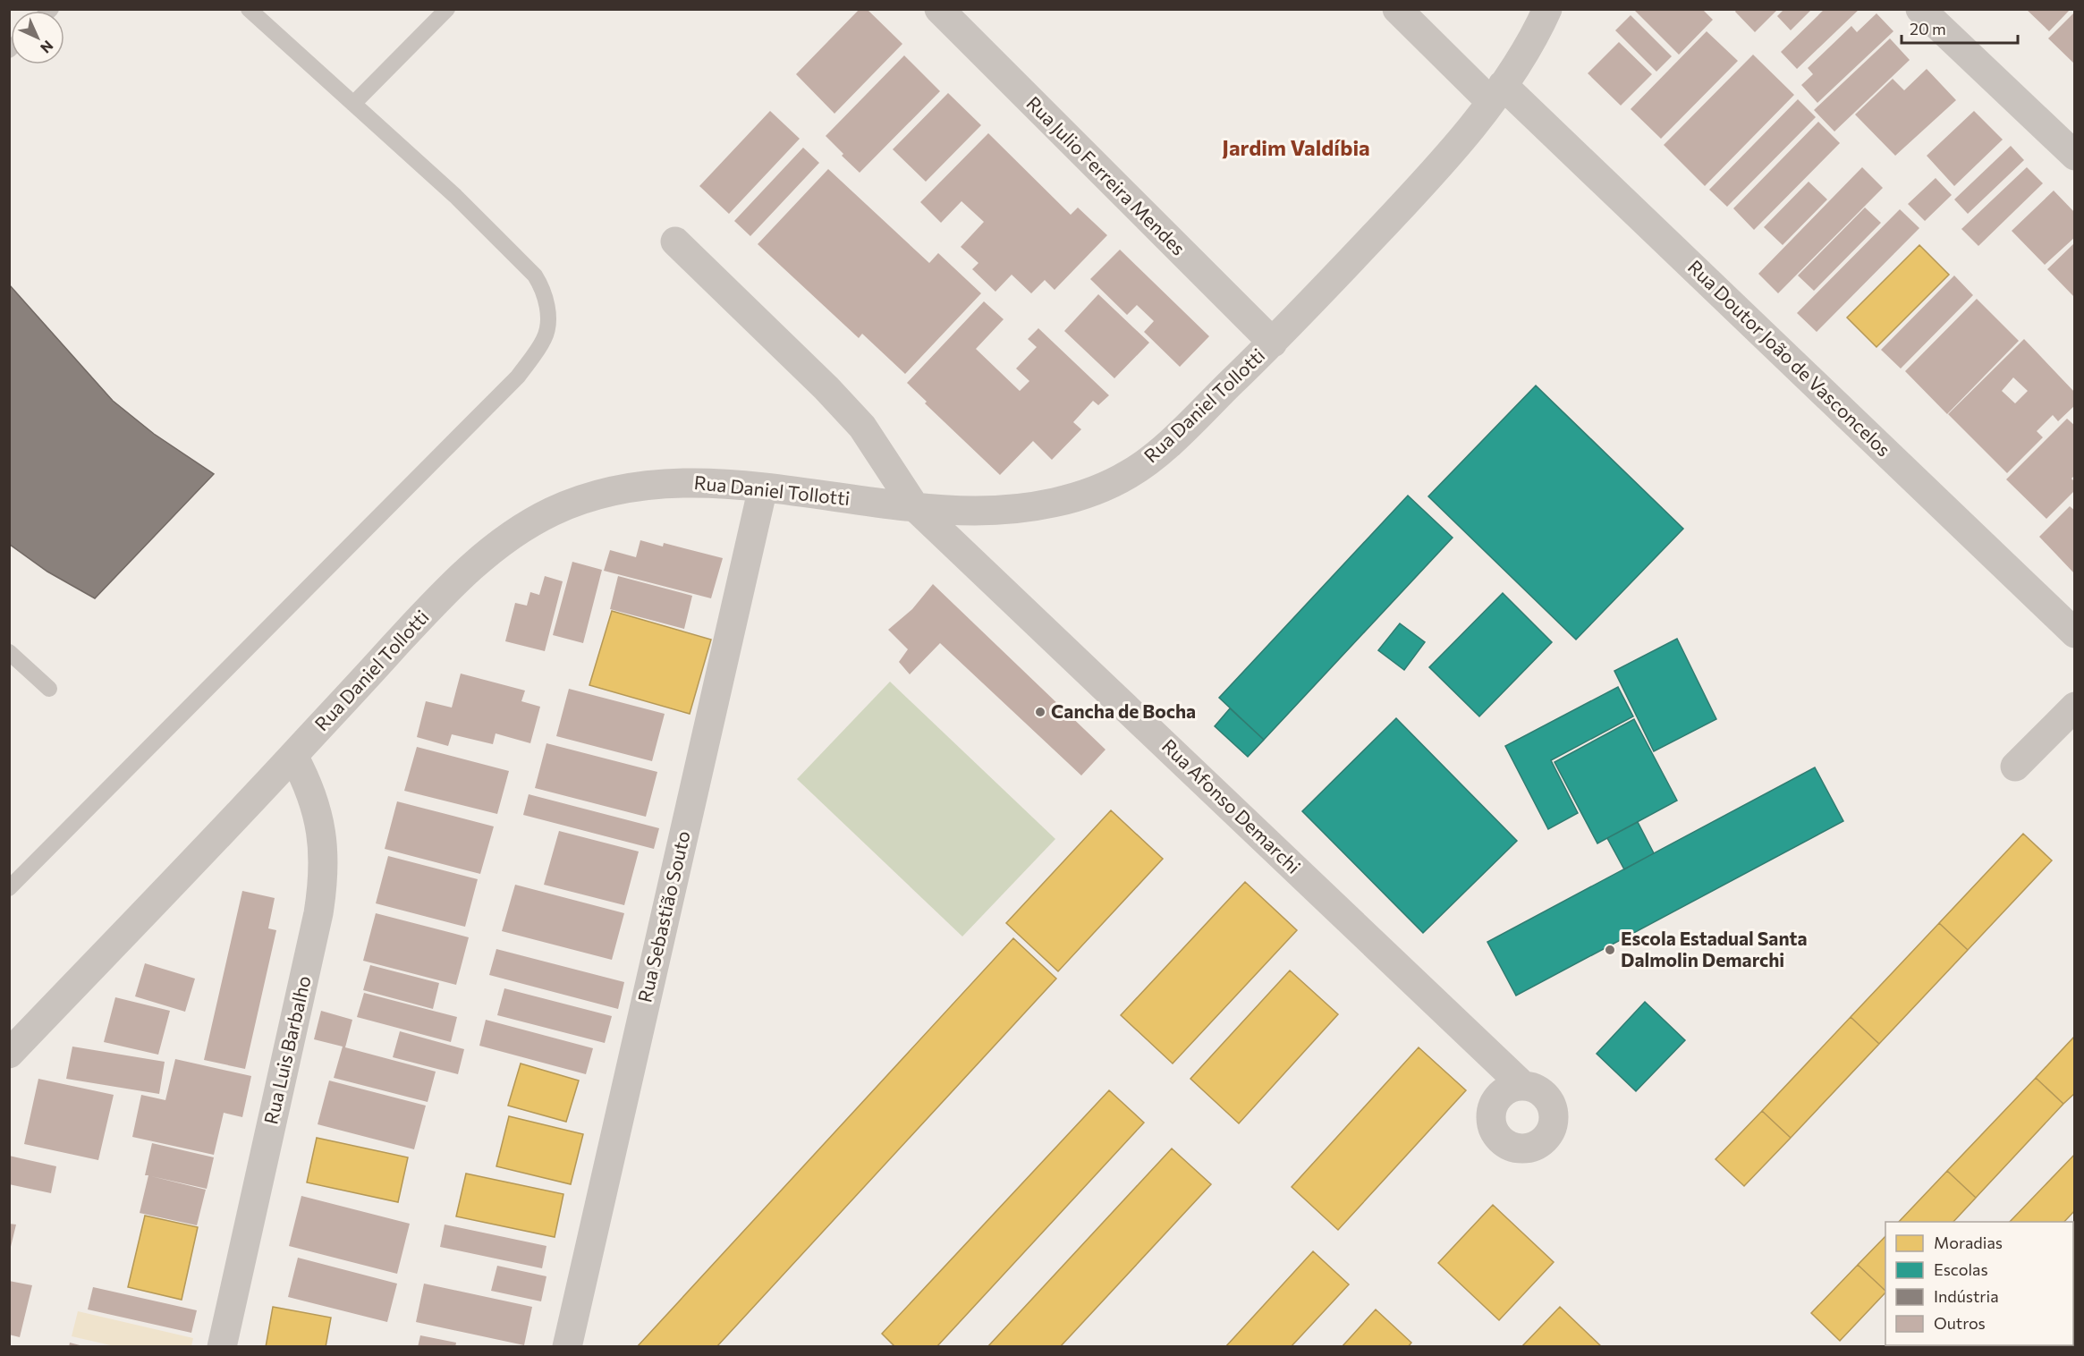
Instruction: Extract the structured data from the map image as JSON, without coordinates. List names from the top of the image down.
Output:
{
  "streets": {
    "street": [
      "Rua Julio Ferreira Mendes",
      "Rua Doutor João de Vasconcelos",
      "Rua Daniel Tollotti",
      "Rua Afonso Demarchi",
      "Rua Sebastião Souto",
      "Rua Luis Barbalho"
    ]
  },
  "crossings": [
    ["Rua Julio Ferreira Mendes", "Rua Daniel Tollotti"],
    ["Rua Doutor João de Vasconcelos", "Rua Daniel Tollotti"],
    ["Rua Daniel Tollotti", "Rua Afonso Demarchi"],
    ["Rua Daniel Tollotti", "Rua Sebastião Souto"],
    ["Rua Daniel Tollotti", "Rua Luis Barbalho"]
  ],
  "districts": ["Jardim Valdíbia"],
  "places": ["Cancha de Bocha", "Escola Estadual Santa Dalmolin Demarchi"],
  "legend": [
    "Moradias",
    "Escolas",
    "Indústria",
    "Outros"
  ],
  "scale_bar": "20 m",
  "north": "bottom right"
}
